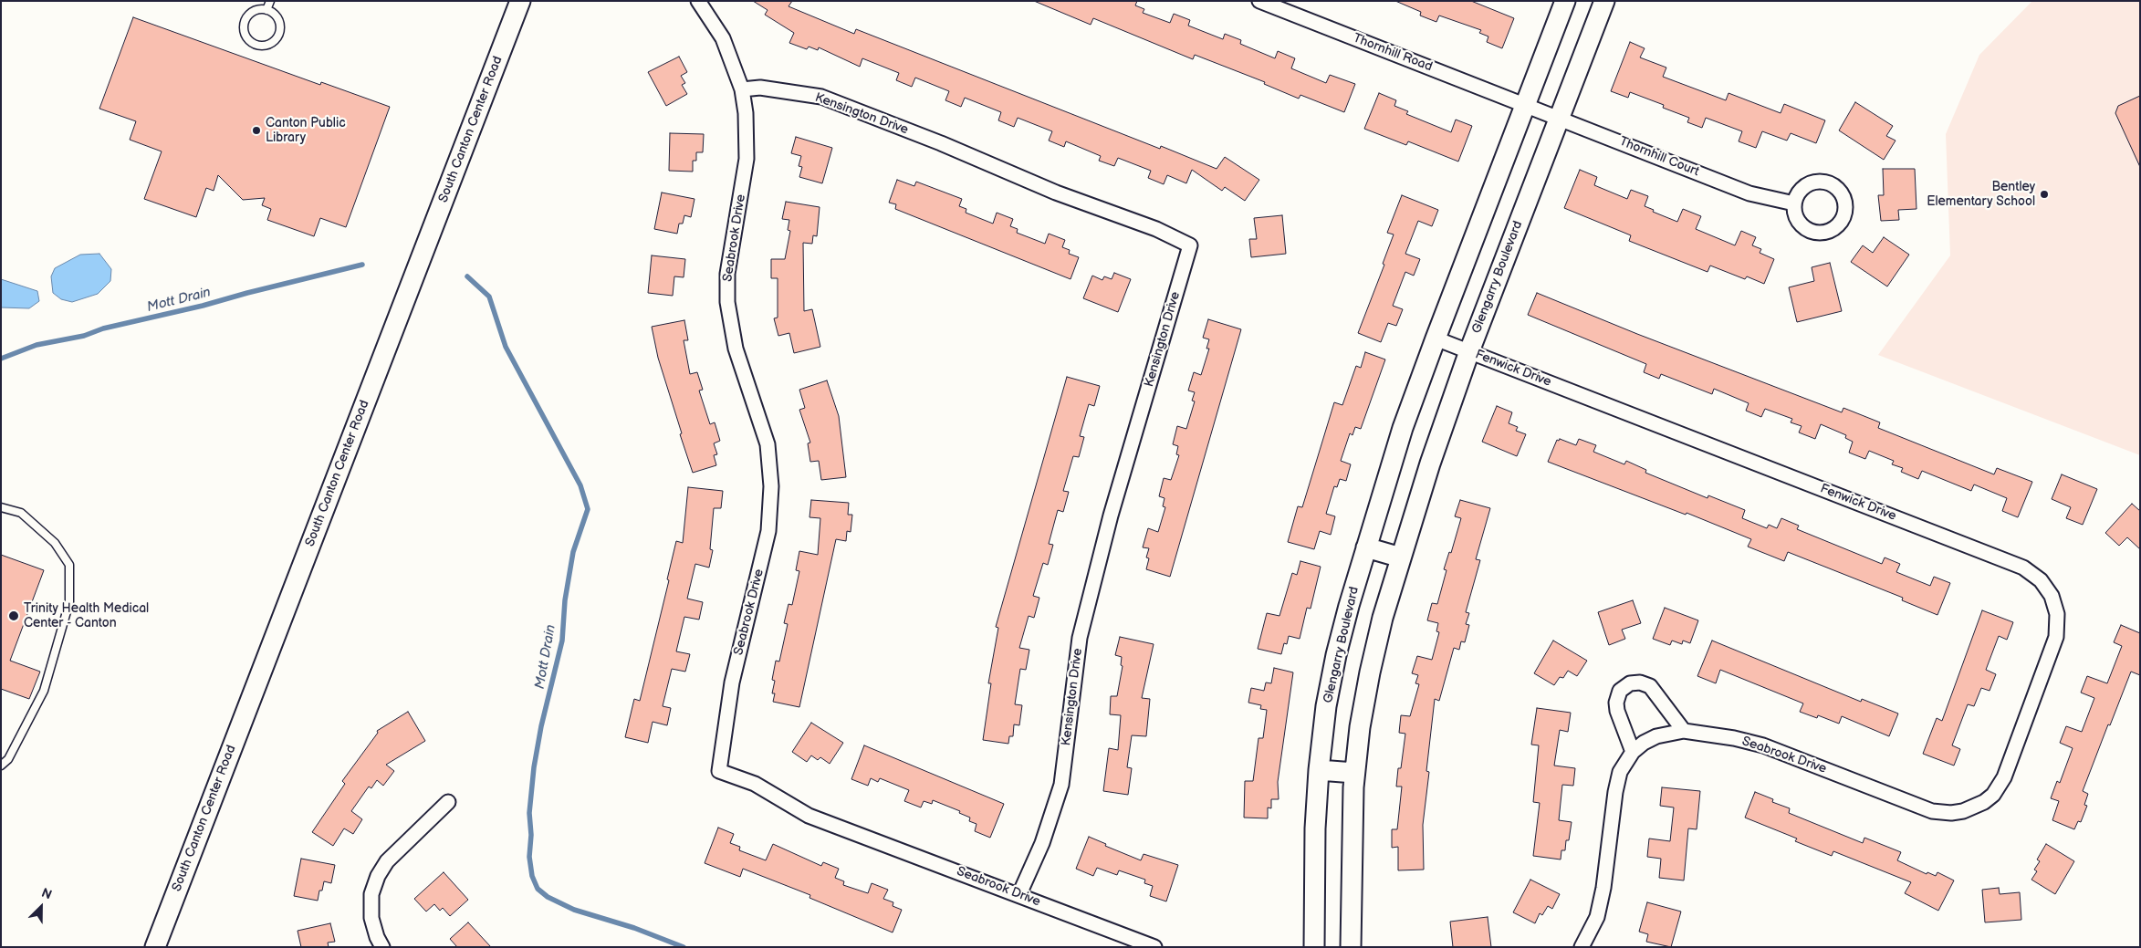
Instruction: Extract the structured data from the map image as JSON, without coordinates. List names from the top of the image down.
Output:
{
  "streets": {
    "street": [
      "Thornhill Road",
      "Kensington Drive",
      "South Canton Center Road",
      "Thornhill Court",
      "Seabrook Drive",
      "Glengarry Boulevard",
      "Fenwick Drive"
    ]
  },
  "crossings": [
    ["Thornhill Road", "Thornhill Court"],
    ["Thornhill Road", "Glengarry Boulevard"],
    ["Kensington Drive", "Seabrook Drive"],
    ["Thornhill Court", "Glengarry Boulevard"],
    ["Seabrook Drive", "Fenwick Drive"],
    ["Glengarry Boulevard", "Fenwick Drive"]
  ],
  "water": ["Mott Drain"],
  "places": ["Canton Public Library", "Bentley Elementary School", "Trinity Health Medical Center - Canton"],
  "north": "top right"
}
